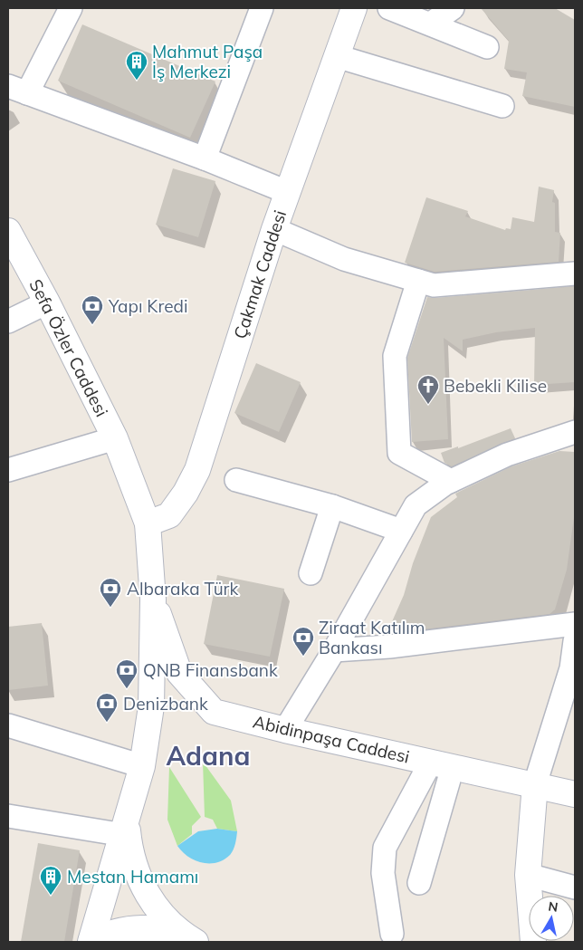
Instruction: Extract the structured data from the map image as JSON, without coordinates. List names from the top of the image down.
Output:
{
  "streets": {
    "main road": ["Çakmak Caddesi", "Sefa Özler Caddesi", "Abidinpaşa Caddesi"]
  },
  "crossings": [
    ["Çakmak Caddesi", "Sefa Özler Caddesi"],
    ["Sefa Özler Caddesi", "Abidinpaşa Caddesi"]
  ],
  "districts": ["Adana"],
  "places": {
    "building": ["Mahmut Paşa İş Merkezi", "Mestan Hamamı"],
    "bank": [
      "Yapı Kredi",
      "Albaraka Türk",
      "Ziraat Katılım Bankası",
      "QNB Finansbank",
      "Denizbank"
    ],
    "church": ["Bebekli Kilise"]
  },
  "north": "top"
}
